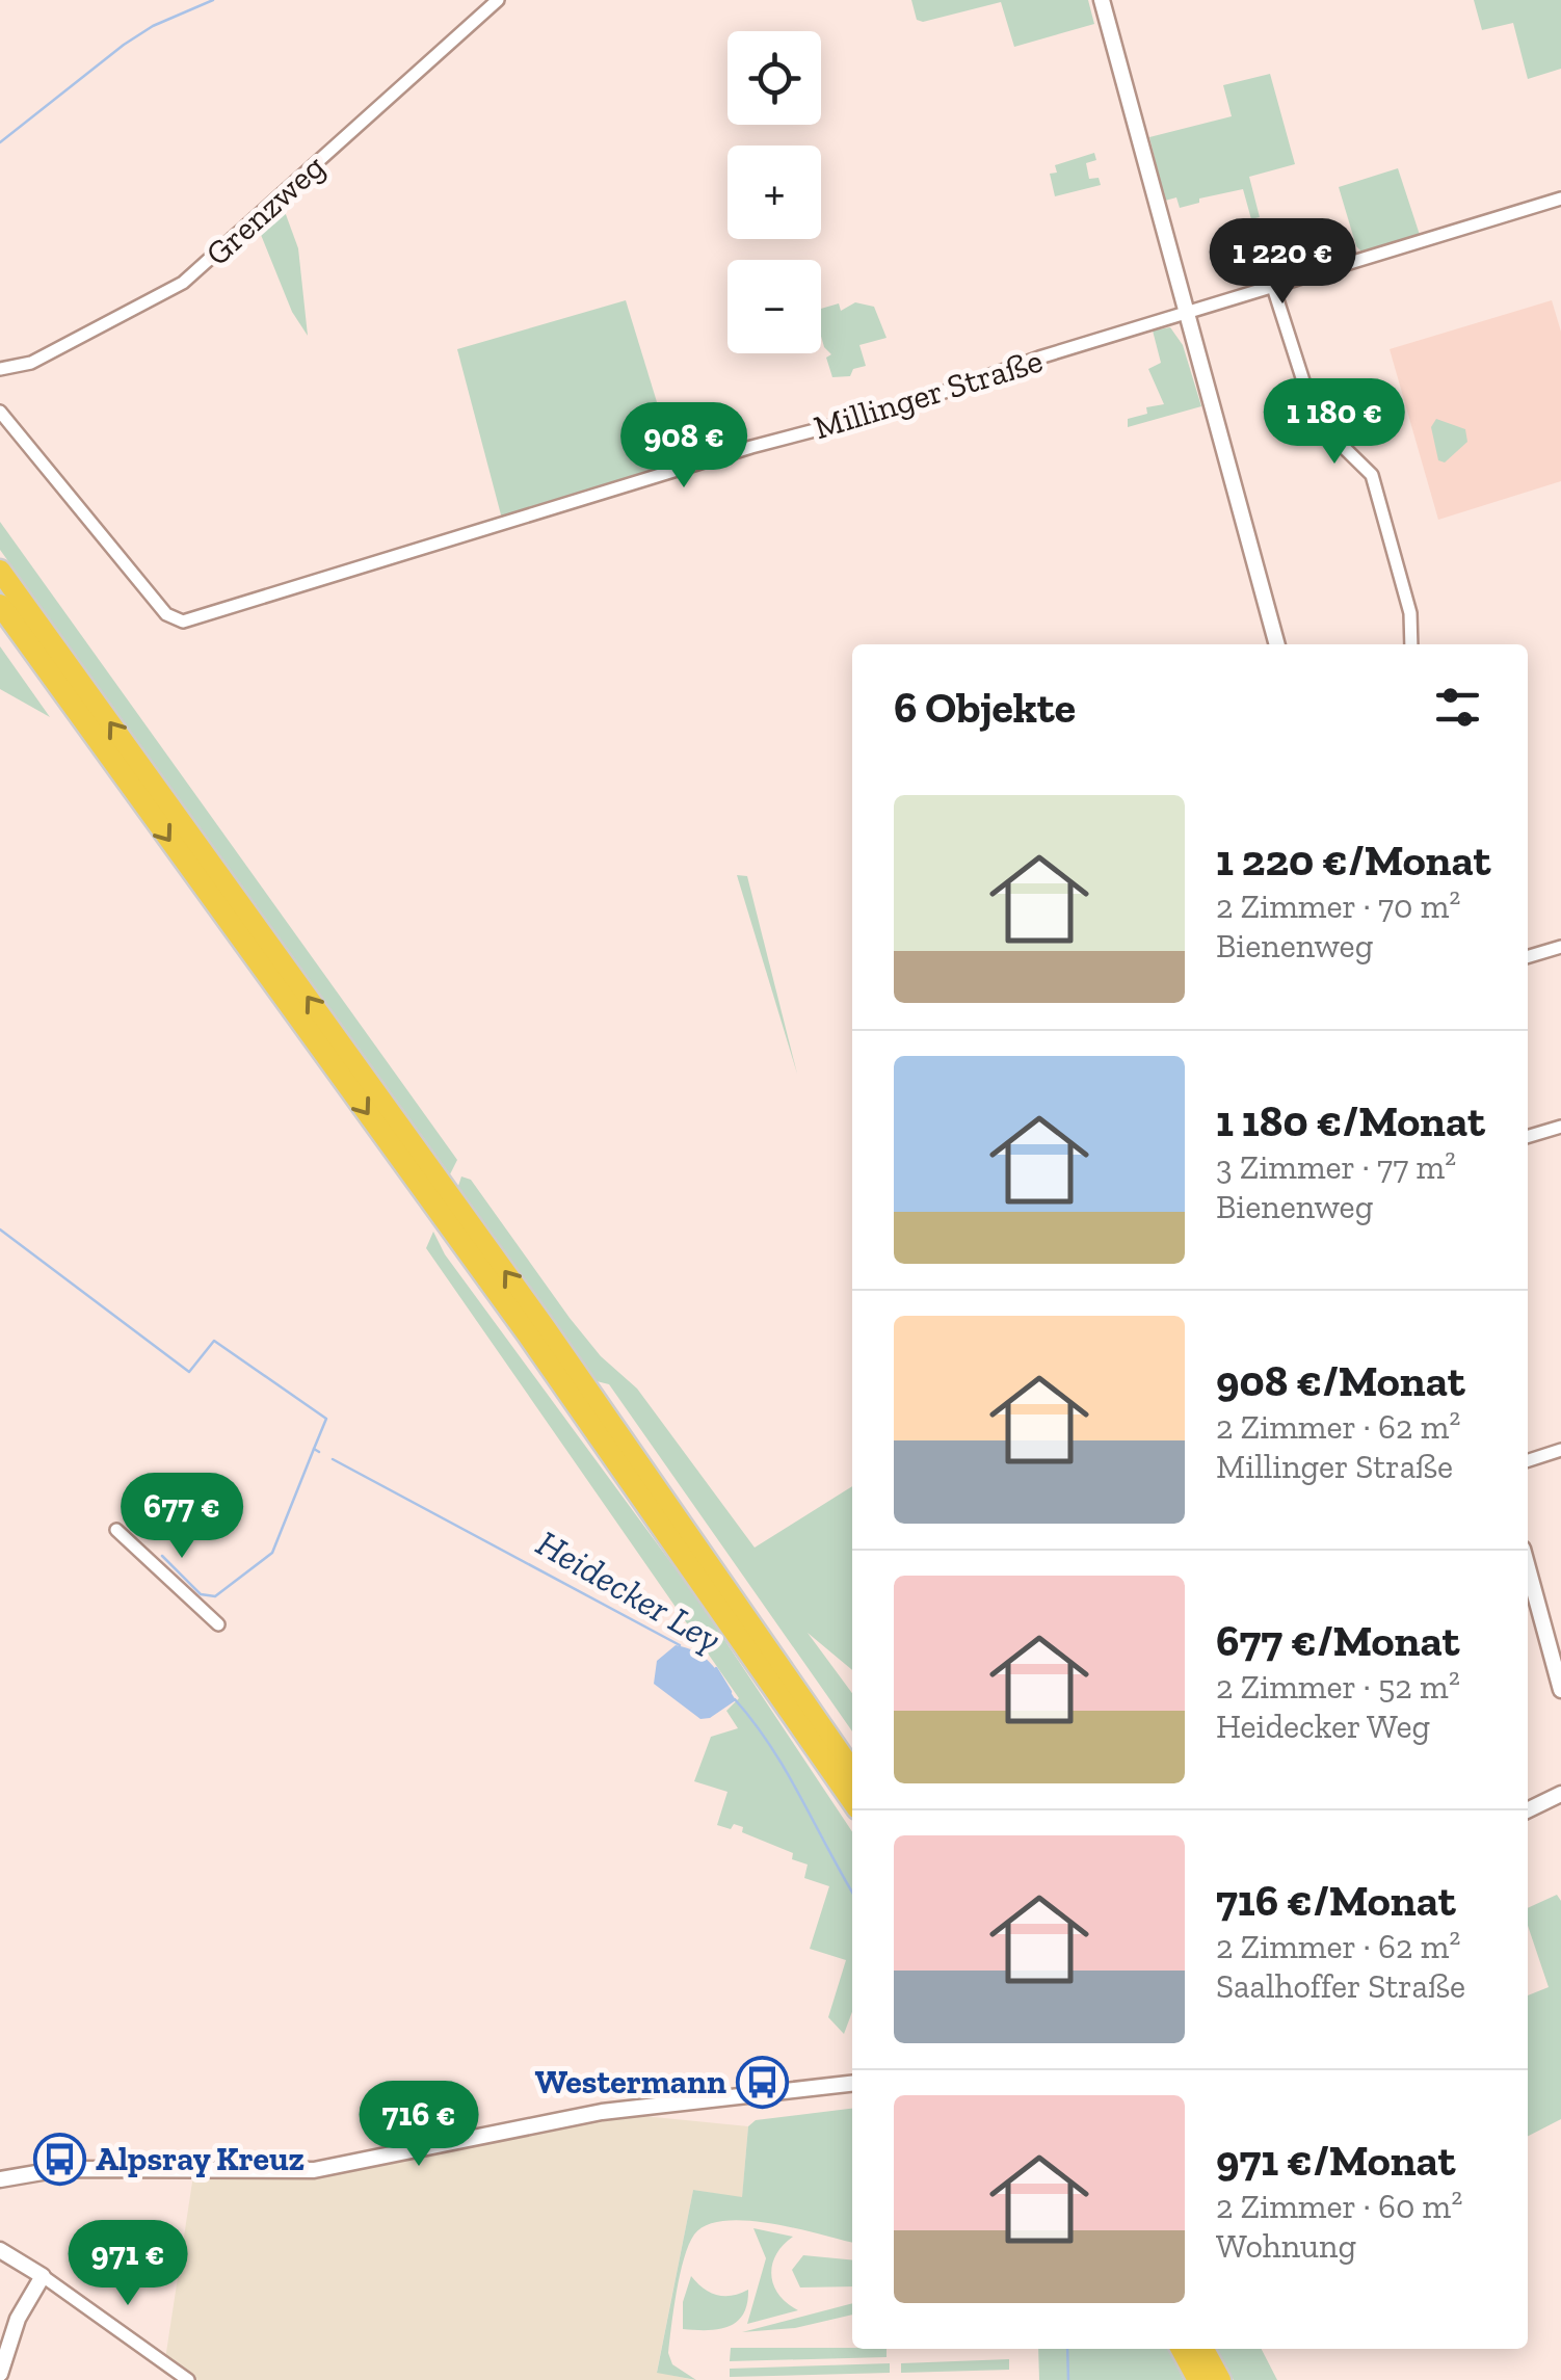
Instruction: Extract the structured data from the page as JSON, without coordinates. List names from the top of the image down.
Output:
{
  "streets": {
    "street": ["Grenzweg", "Millinger Straße"]
  },
  "water": ["Heidecker Ley"],
  "places": {
    "bus stop": ["Westermann", "Alpsray Kreuz"]
  },
  "page": {
    "map_buttons": ["+", "−"],
    "price": [
      "1 220 €",
      "1 180 €",
      "908 €",
      "677 €",
      "716 €",
      "971 €"
    ],
    "heading": "6 Objekte",
    "list": [
      {
        "name": "1 220 €/Monat",
        "note": "2 Zimmer · 70 m² · Bienenweg"
      },
      {
        "name": "1 180 €/Monat",
        "note": "3 Zimmer · 77 m² · Bienenweg"
      },
      {
        "name": "908 €/Monat",
        "note": "2 Zimmer · 62 m² · Millinger Straße"
      },
      {
        "name": "677 €/Monat",
        "note": "2 Zimmer · 52 m² · Heidecker Weg"
      },
      {
        "name": "716 €/Monat",
        "note": "2 Zimmer · 62 m² · Saalhoffer Straße"
      },
      {
        "name": "971 €/Monat",
        "note": "2 Zimmer · 60 m² · Wohnung"
      }
    ]
  }
}
